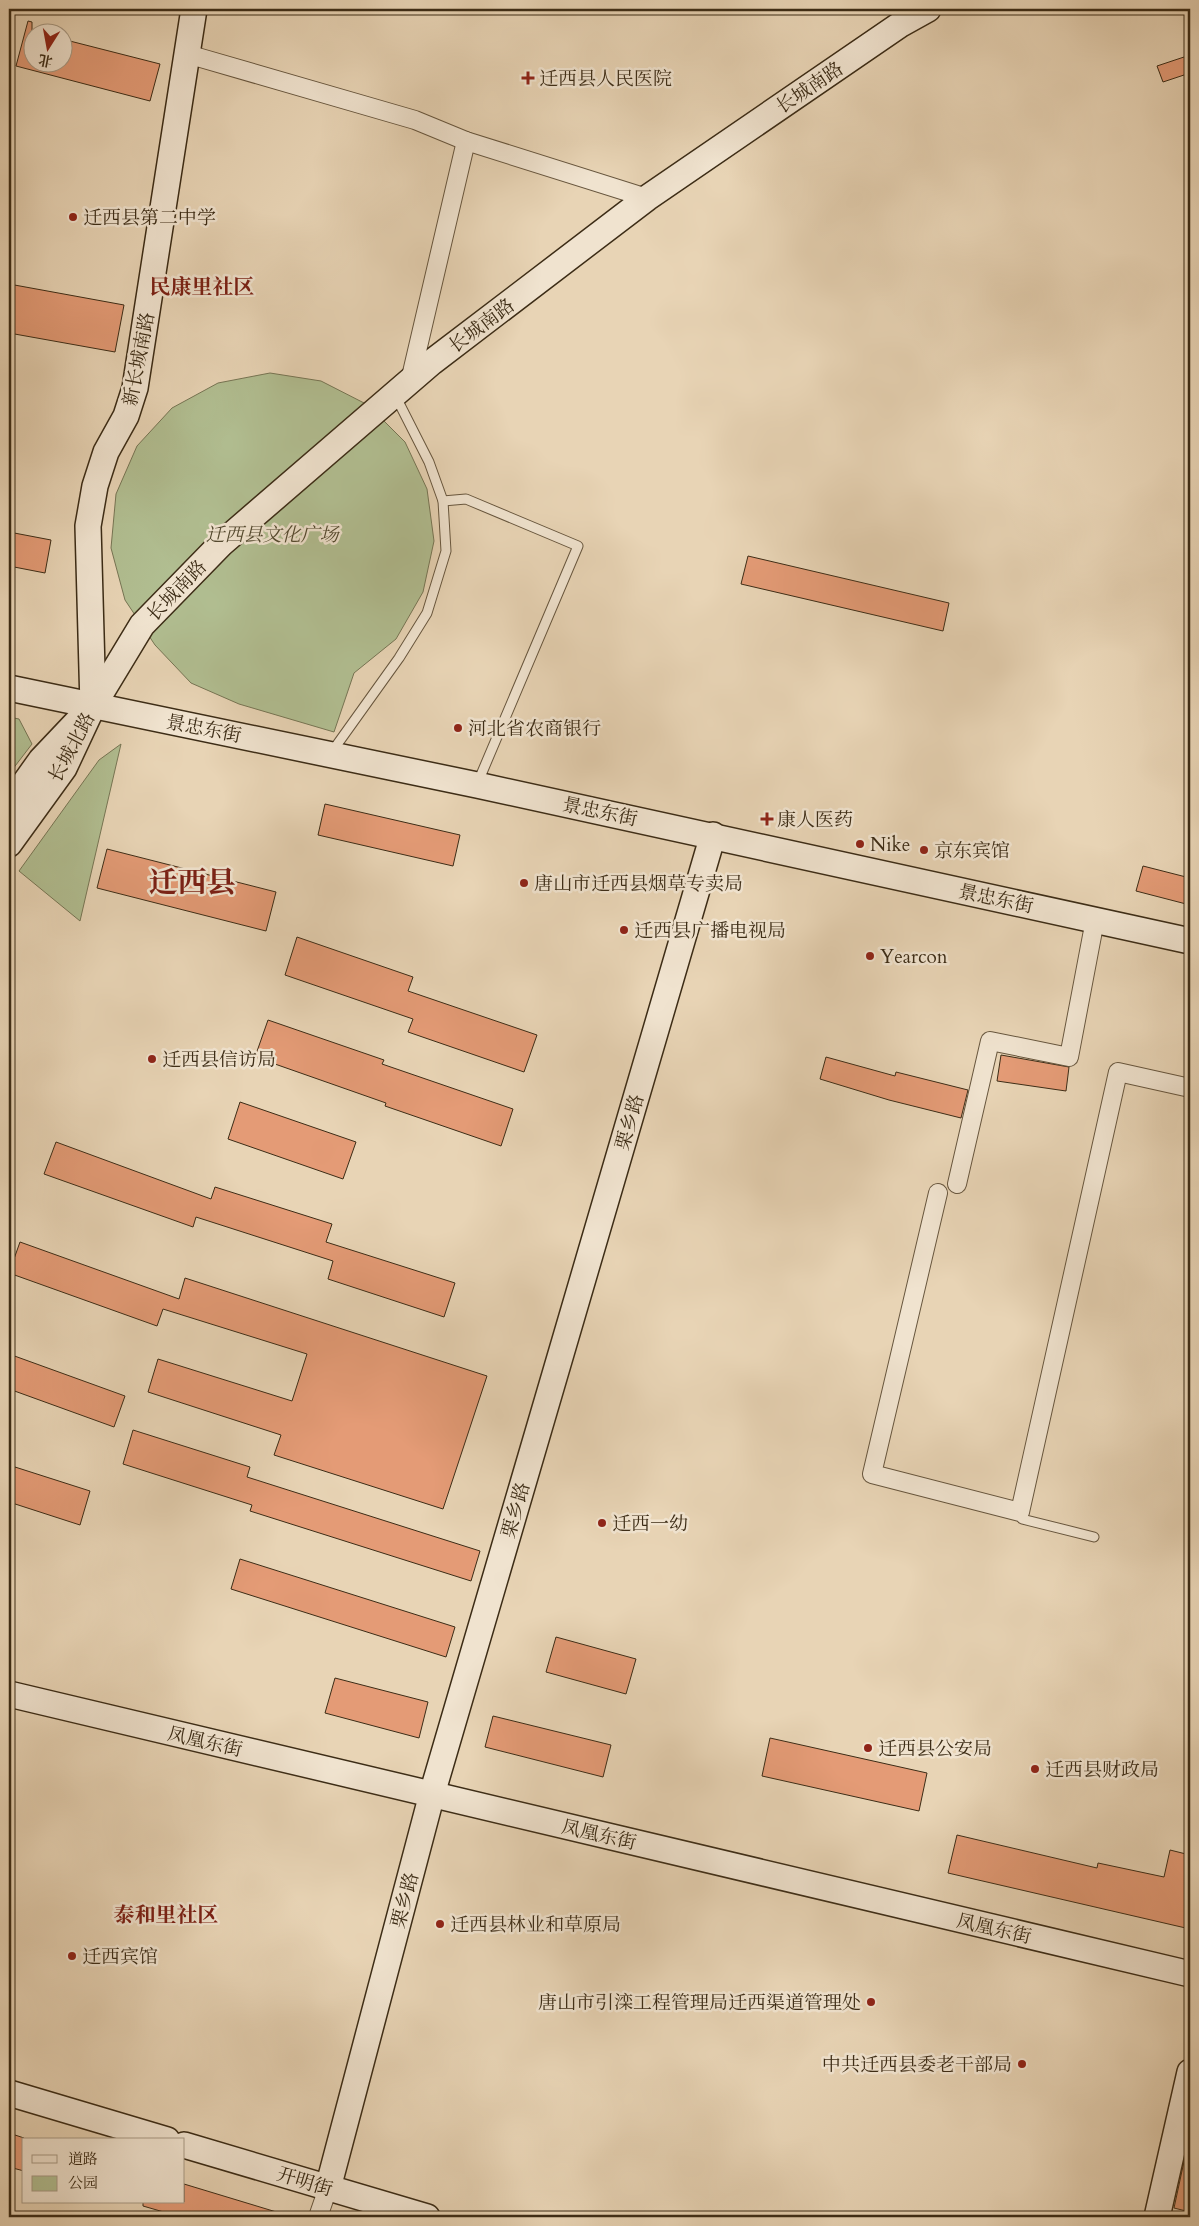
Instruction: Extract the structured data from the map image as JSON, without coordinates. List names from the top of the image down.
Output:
{
  "streets": {
    "street": [
      "长城南路",
      "新长城南路",
      "景忠东街",
      "长城北路",
      "栗乡路",
      "凤凰东街",
      "开明街"
    ]
  },
  "crossings": [
    ["长城南路", "新长城南路"],
    ["长城南路", "景忠东街"],
    ["长城南路", "长城北路"],
    ["新长城南路", "景忠东街"],
    ["新长城南路", "长城北路"],
    ["景忠东街", "长城北路"],
    ["景忠东街", "栗乡路"],
    ["栗乡路", "凤凰东街"],
    ["栗乡路", "开明街"]
  ],
  "districts": ["民康里社区", "迁西县", "泰和里社区"],
  "parks": ["迁西县文化广场"],
  "places": {
    "health": ["迁西县人民医院", "康人医药"],
    "other": [
      "迁西县第二中学",
      "河北省农商银行",
      "Nike",
      "京东宾馆",
      "唐山市迁西县烟草专卖局",
      "迁西县广播电视局",
      "Yearcon",
      "迁西县信访局",
      "迁西一幼",
      "迁西县公安局",
      "迁西县财政局",
      "迁西县林业和草原局",
      "迁西宾馆",
      "唐山市引滦工程管理局迁西渠道管理处",
      "中共迁西县委老干部局"
    ]
  },
  "legend": ["道路", "公园"],
  "north": "bottom"
}
